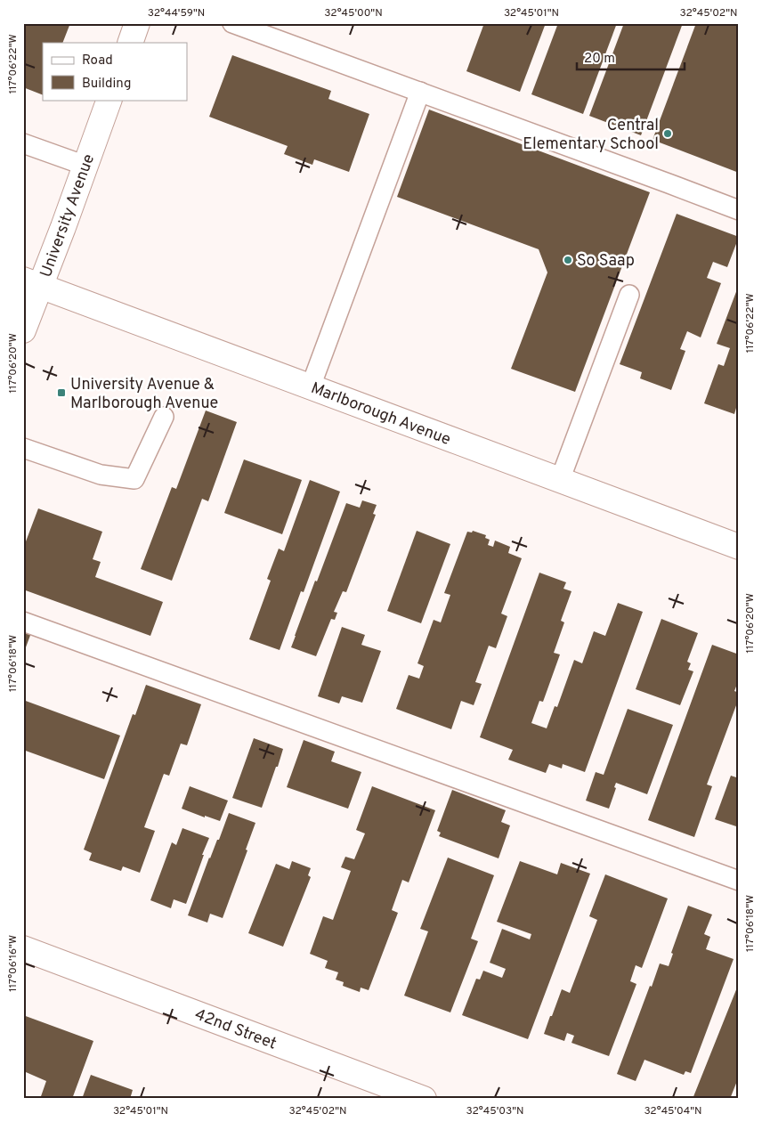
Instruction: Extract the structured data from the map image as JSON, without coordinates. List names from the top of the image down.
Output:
{
  "streets": {
    "street": ["University Avenue", "Marlborough Avenue", "42nd Street"]
  },
  "crossings": [
    ["University Avenue", "Marlborough Avenue"]
  ],
  "places": {
    "other": ["Central Elementary School", "So Saap"],
    "transit": ["University Avenue & Marlborough Avenue"]
  },
  "legend": ["Road", "Building"],
  "scale_bar": "20 m",
  "coordinates": [
    "32°44'59\"N",
    "32°45'00\"N",
    "32°45'01\"N",
    "32°45'02\"N",
    "117°06'22\"W",
    "117°06'20\"W",
    "117°06'18\"W",
    "117°06'16\"W",
    "32°45'03\"N",
    "32°45'04\"N"
  ]
}
